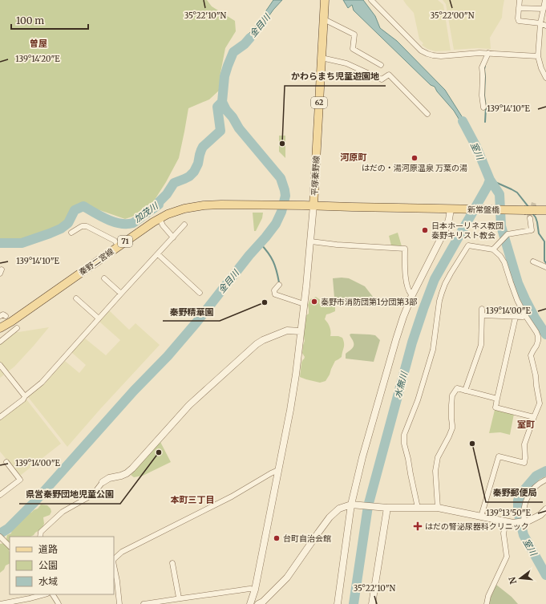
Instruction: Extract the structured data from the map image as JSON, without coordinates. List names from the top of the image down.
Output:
{
  "streets": {
    "main road": [
      "62",
      "平塚秦野線",
      "新常盤橋",
      "71",
      "秦野二宮線"
    ]
  },
  "crossings": [
    ["平塚秦野線", "新常盤橋"],
    ["平塚秦野線", "秦野二宮線"]
  ],
  "districts": [
    "曽屋",
    "河原町",
    "室町",
    "本町三丁目"
  ],
  "water": [
    "金目川",
    "室川",
    "加茂川",
    "水無川"
  ],
  "places": {
    "other": [
      "かわらまち児童遊園地",
      "はだの・湯河原温泉 万葉の湯",
      "日本ホーリネス教団 秦野キリスト教会",
      "秦野市消防団第1分団第3部",
      "秦野精華園",
      "秦野郵便局",
      "県営秦野団地児童公園",
      "台町自治会館"
    ],
    "health": ["はだの腎泌尿器科クリニック"]
  },
  "legend": ["道路", "公園", "水域"],
  "scale_bar": "100 m",
  "north": "left",
  "coordinates": [
    "35°22'10\"N",
    "35°22'00\"N",
    "139°14'20\"E",
    "139°14'10\"E",
    "139°14'00\"E",
    "139°13'50\"E"
  ]
}
